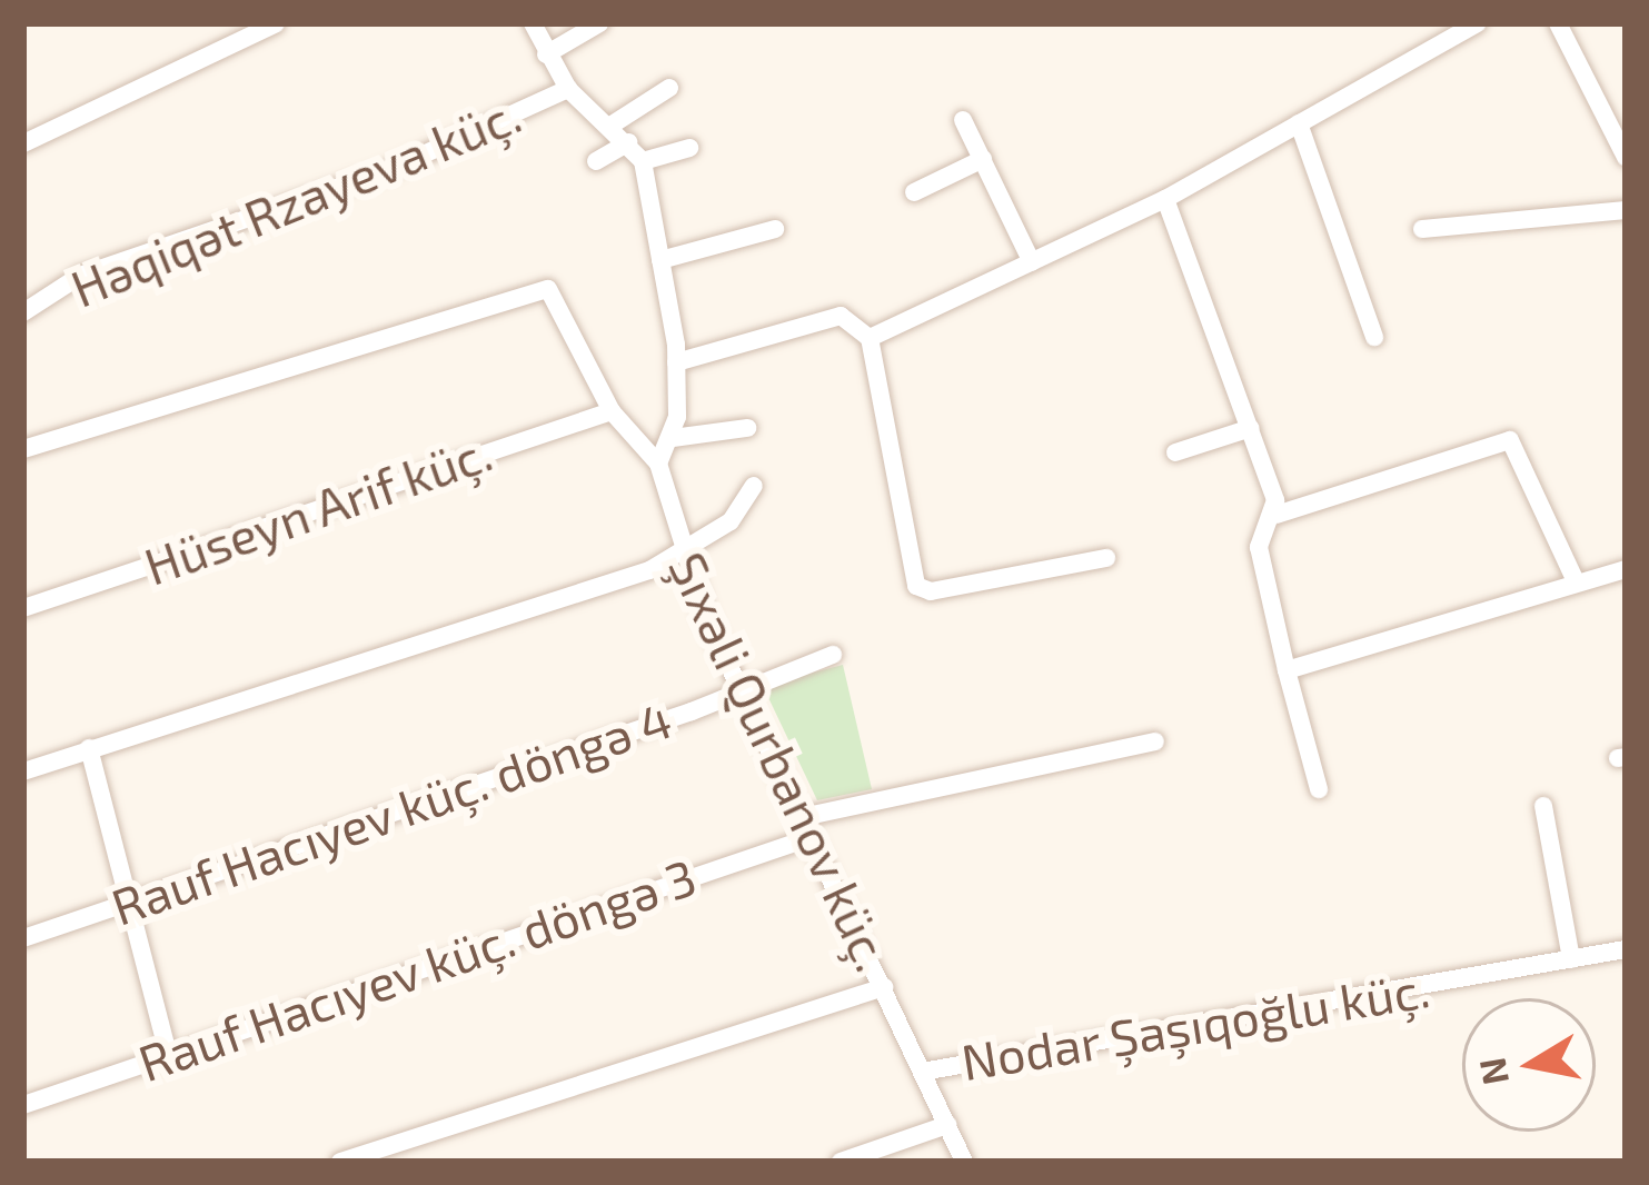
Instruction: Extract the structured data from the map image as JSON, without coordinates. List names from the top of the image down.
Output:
{
  "streets": {
    "street": [
      "Həqiqət Rzayeva küç.",
      "Hüseyn Arif küç.",
      "Şıxəli Qurbanov küç.",
      "Rauf Hacıyev küç. döngə 4",
      "Rauf Hacıyev küç. döngə 3",
      "Nodar Şaşıqoğlu küç."
    ]
  },
  "crossings": [
    ["Hüseyn Arif küç.", "Şıxəli Qurbanov küç."],
    ["Şıxəli Qurbanov küç.", "Rauf Hacıyev küç. döngə 4"],
    ["Şıxəli Qurbanov küç.", "Rauf Hacıyev küç. döngə 3"],
    ["Şıxəli Qurbanov küç.", "Nodar Şaşıqoğlu küç."]
  ],
  "north": "left"
}
